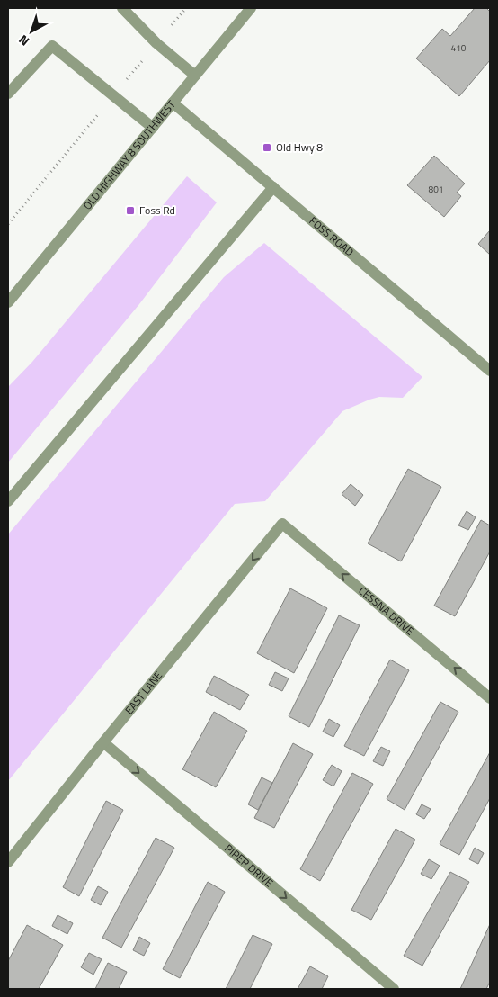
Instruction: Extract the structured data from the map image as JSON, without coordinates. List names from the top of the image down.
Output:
{
  "streets": {
    "street": [
      "OLD HIGHWAY 8 SOUTHWEST",
      "FOSS ROAD",
      "CESSNA DRIVE",
      "EAST LANE",
      "PIPER DRIVE"
    ]
  },
  "crossings": [
    ["OLD HIGHWAY 8 SOUTHWEST", "FOSS ROAD"],
    ["CESSNA DRIVE", "EAST LANE"],
    ["EAST LANE", "PIPER DRIVE"]
  ],
  "one_way": ["CESSNA DRIVE", "EAST LANE", "PIPER DRIVE"],
  "places": {
    "transit": ["Old Hwy 8", "Foss Rd"]
  },
  "house_numbers": ["410", "801"],
  "north": "bottom left"
}
